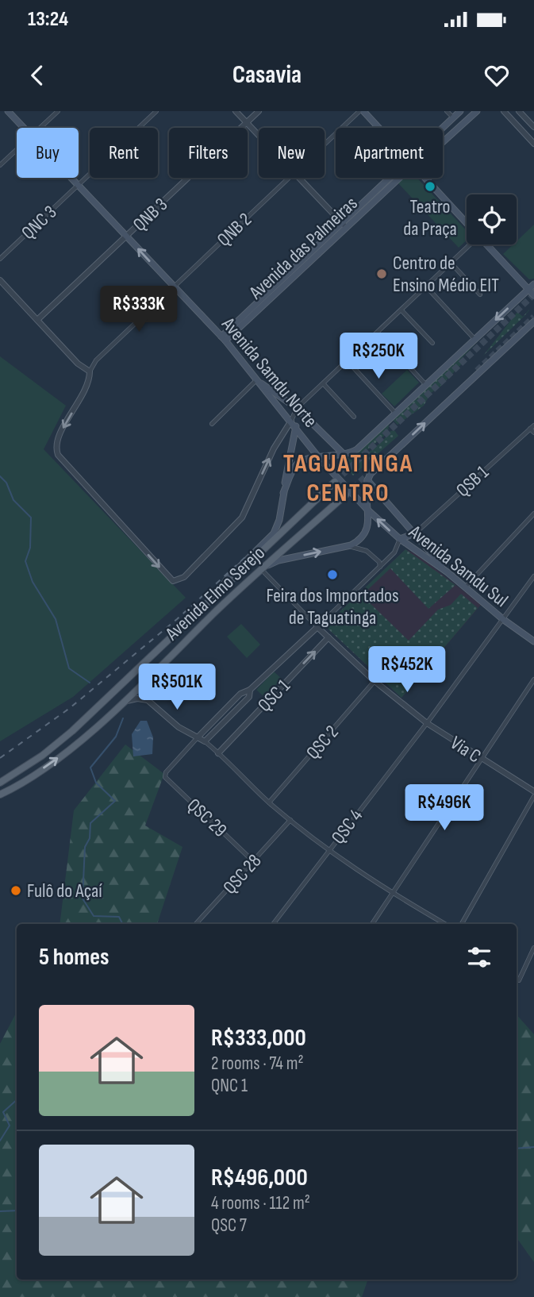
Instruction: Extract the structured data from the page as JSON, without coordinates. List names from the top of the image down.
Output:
{
  "streets": {
    "main road": [
      "Avenida das Palmeiras",
      "Avenida Samdu Norte",
      "Avenida Samdu Sul",
      "Avenida Elmo Serejo"
    ],
    "street": [
      "QNB 3",
      "QNC 3",
      "QNB 2",
      "QSB 1",
      "QSC 1",
      "QSC 2",
      "Via C",
      "QSC 29",
      "QSC 4",
      "QSC 28"
    ]
  },
  "crossings": [
    ["QNB 3", "Avenida Samdu Norte"],
    ["QNC 3", "Avenida Samdu Norte"],
    ["QNB 2", "Avenida Samdu Norte"],
    ["Avenida das Palmeiras", "Avenida Samdu Norte"],
    ["Avenida Samdu Norte", "Avenida Samdu Sul"],
    ["Avenida Samdu Sul", "QSC 4"],
    ["QSC 1", "Via C"],
    ["QSC 2", "Via C"],
    ["Via C", "QSC 4"],
    ["QSC 29", "QSC 28"]
  ],
  "districts": ["TAGUATINGA CENTRO"],
  "places": [
    "Teatro da Praça",
    "Centro de Ensino Médio EIT",
    "Feira dos Importados de Taguatinga",
    "Fulô do Açaí"
  ],
  "page": {
    "status": "13:24",
    "header": "Casavia",
    "chip": [
      "Buy",
      "Rent",
      "Filters",
      "New",
      "Apartment"
    ],
    "price": [
      "R$333K",
      "R$250K",
      "R$452K",
      "R$501K",
      "R$496K"
    ],
    "heading": "5 homes",
    "list": [
      {
        "name": "R$333,000",
        "note": "2 rooms · 74 m² · QNC 1"
      },
      {
        "name": "R$496,000",
        "note": "4 rooms · 112 m² · QSC 7"
      }
    ]
  }
}
